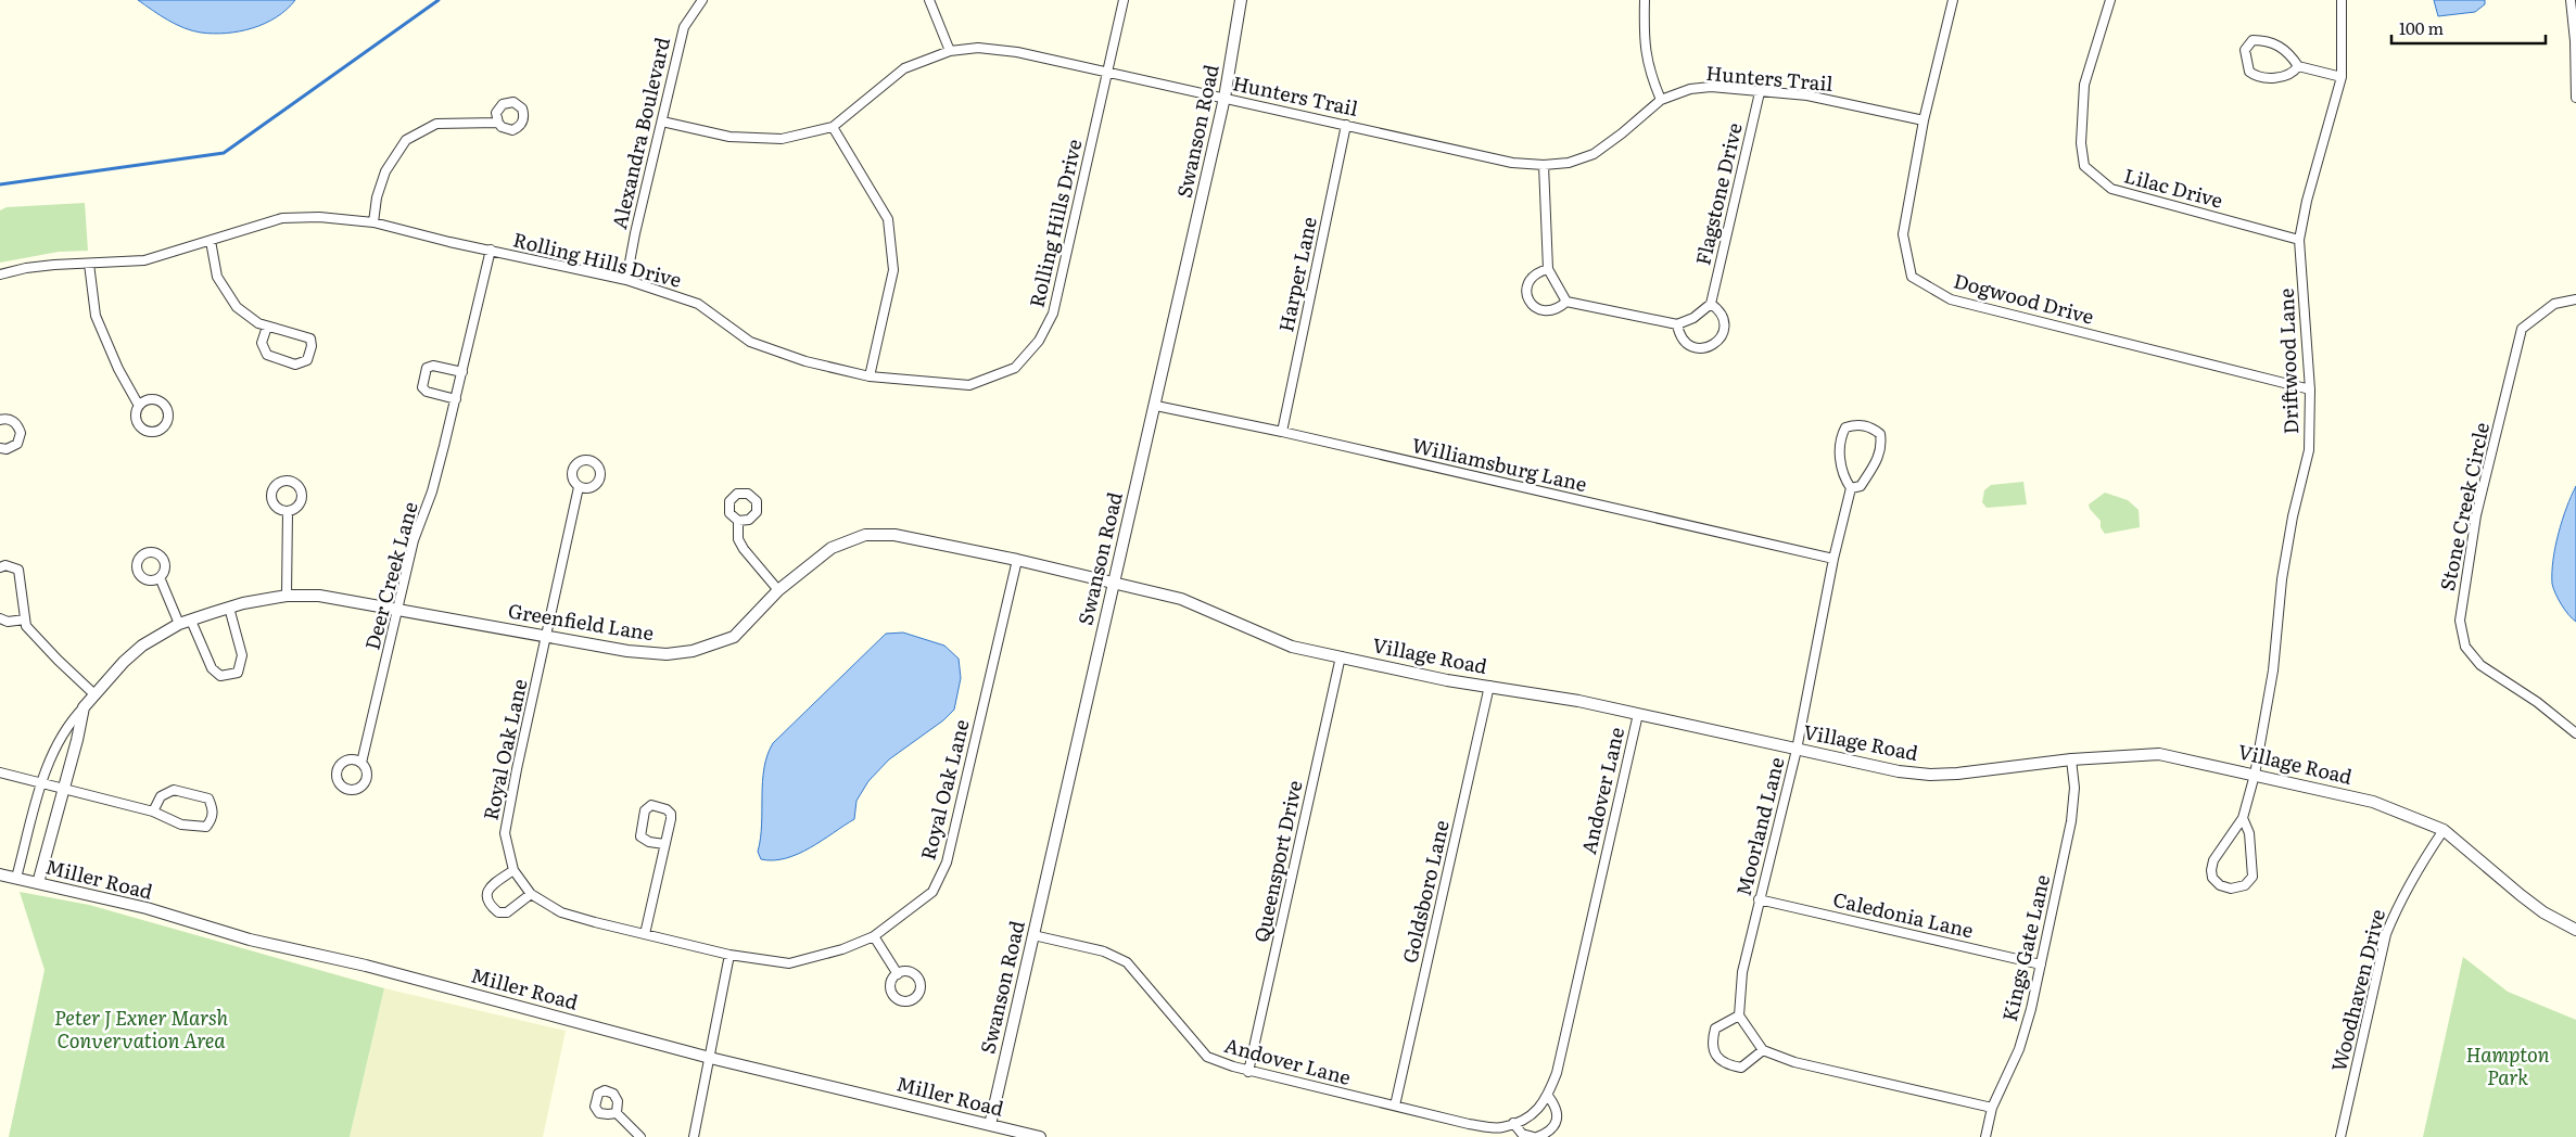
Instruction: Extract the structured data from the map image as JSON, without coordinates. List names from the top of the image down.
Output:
{
  "streets": {
    "street": [
      "Hunters Trail",
      "Swanson Road",
      "Alexandra Boulevard",
      "Lilac Drive",
      "Flagstone Drive",
      "Rolling Hills Drive",
      "Harper Lane",
      "Dogwood Drive",
      "Driftwood Lane",
      "Williamsburg Lane",
      "Stone Creek Circle",
      "Deer Creek Lane",
      "Greenfield Lane",
      "Village Road",
      "Royal Oak Lane",
      "Andover Lane",
      "Moorland Lane",
      "Queensport Drive",
      "Miller Road",
      "Goldsboro Lane",
      "Caledonia Lane",
      "Kings Gate Lane",
      "Woodhaven Drive"
    ]
  },
  "crossings": [
    ["Hunters Trail", "Swanson Road"],
    ["Hunters Trail", "Alexandra Boulevard"],
    ["Hunters Trail", "Flagstone Drive"],
    ["Hunters Trail", "Rolling Hills Drive"],
    ["Hunters Trail", "Harper Lane"],
    ["Hunters Trail", "Dogwood Drive"],
    ["Swanson Road", "Williamsburg Lane"],
    ["Swanson Road", "Greenfield Lane"],
    ["Swanson Road", "Village Road"],
    ["Swanson Road", "Andover Lane"],
    ["Swanson Road", "Miller Road"],
    ["Alexandra Boulevard", "Rolling Hills Drive"],
    ["Lilac Drive", "Driftwood Lane"],
    ["Rolling Hills Drive", "Deer Creek Lane"],
    ["Harper Lane", "Williamsburg Lane"],
    ["Dogwood Drive", "Driftwood Lane"],
    ["Driftwood Lane", "Village Road"],
    ["Williamsburg Lane", "Moorland Lane"],
    ["Deer Creek Lane", "Greenfield Lane"],
    ["Greenfield Lane", "Village Road"],
    ["Greenfield Lane", "Royal Oak Lane"],
    ["Greenfield Lane", "Miller Road"],
    ["Village Road", "Andover Lane"],
    ["Village Road", "Moorland Lane"],
    ["Village Road", "Queensport Drive"],
    ["Village Road", "Goldsboro Lane"],
    ["Village Road", "Kings Gate Lane"],
    ["Village Road", "Woodhaven Drive"],
    ["Andover Lane", "Queensport Drive"],
    ["Andover Lane", "Goldsboro Lane"],
    ["Moorland Lane", "Caledonia Lane"],
    ["Caledonia Lane", "Kings Gate Lane"]
  ],
  "parks": ["Peter J Exner Marsh Convervation Area", "Hampton Park"],
  "scale_bar": "100 m"
}
